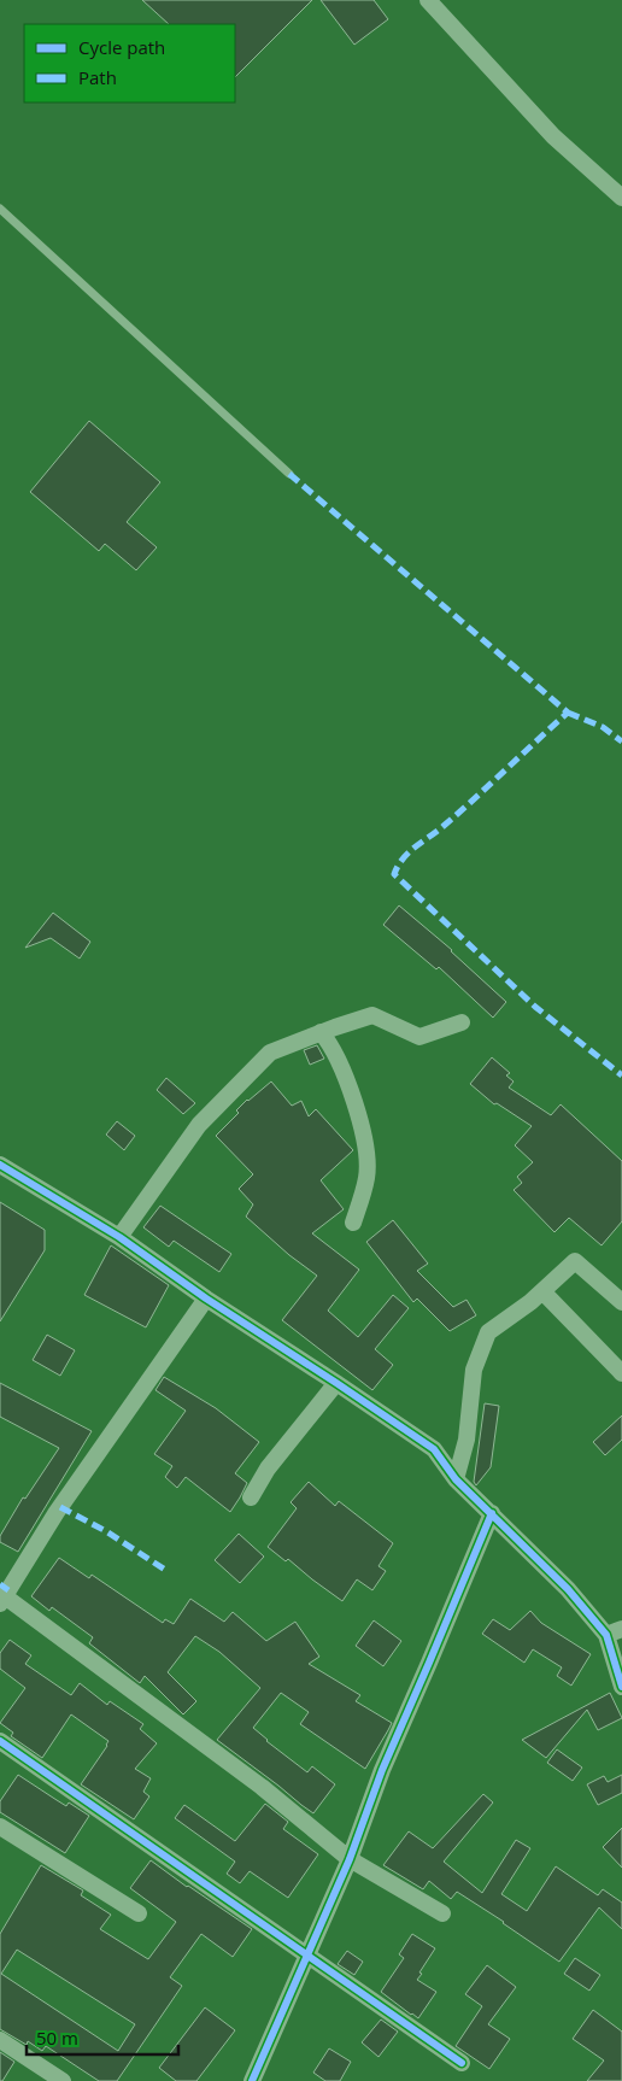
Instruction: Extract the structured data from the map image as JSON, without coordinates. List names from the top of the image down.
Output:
{
  "legend": ["Cycle path", "Path"],
  "scale_bar": "50 m"
}
